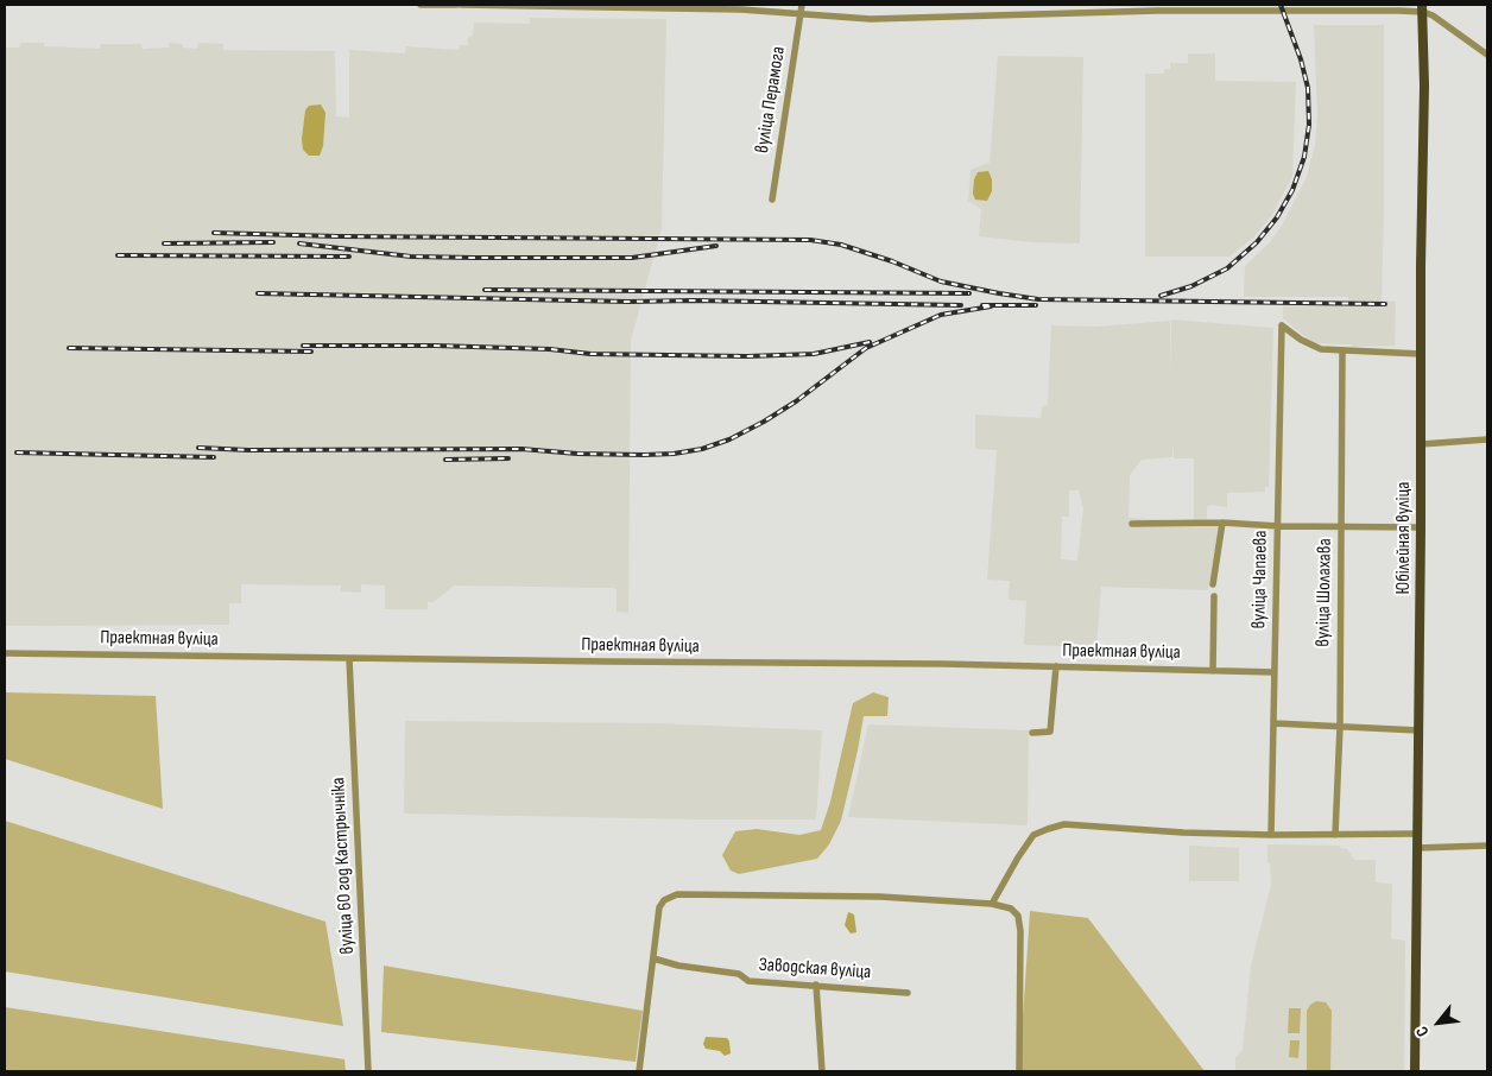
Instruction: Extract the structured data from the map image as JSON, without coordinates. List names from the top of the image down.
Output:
{
  "streets": {
    "main road": ["Юбілейная вуліца"],
    "street": [
      "вуліца Перамога",
      "вуліца Чапаева",
      "вуліца Шолахава",
      "Праектная вуліца",
      "вуліца 60 год Кастрычніка",
      "Заводская вуліца"
    ]
  },
  "crossings": [
    ["вуліца Чапаева", "вуліца Шолахава"],
    ["вуліца Чапаева", "Праектная вуліца"],
    ["Праектная вуліца", "вуліца 60 год Кастрычніка"]
  ],
  "north": "bottom left"
}
